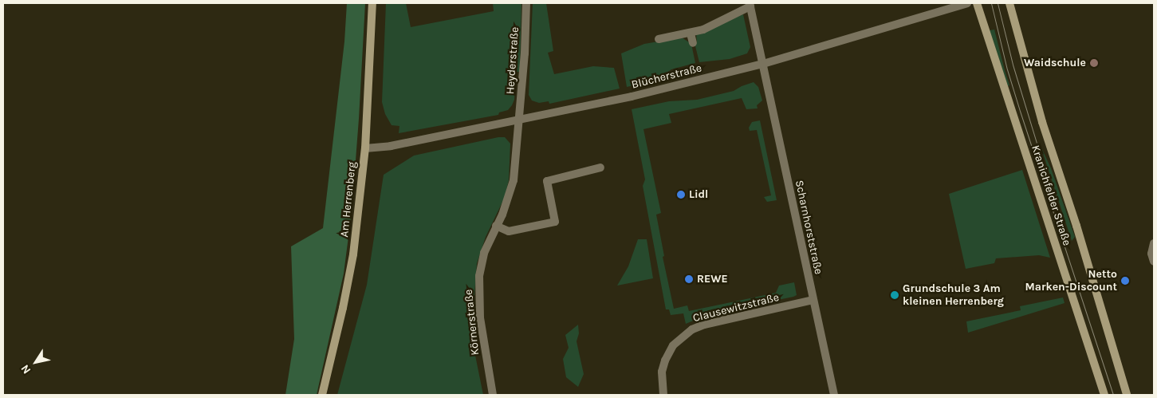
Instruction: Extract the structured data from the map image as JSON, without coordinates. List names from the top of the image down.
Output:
{
  "streets": {
    "main road": ["Kranichfelder Straße", "Am Herrenberg"],
    "street": [
      "Heyderstraße",
      "Blücherstraße",
      "Scharnhorststraße",
      "Clausewitzstraße",
      "Körnerstraße"
    ]
  },
  "crossings": [
    ["Heyderstraße", "Blücherstraße"],
    ["Heyderstraße", "Körnerstraße"],
    ["Blücherstraße", "Am Herrenberg"],
    ["Blücherstraße", "Scharnhorststraße"],
    ["Blücherstraße", "Körnerstraße"],
    ["Scharnhorststraße", "Clausewitzstraße"]
  ],
  "places": [
    "Waidschule",
    "Lidl",
    "REWE",
    "Netto Marken-Discount",
    "Grundschule 3 Am kleinen Herrenberg"
  ],
  "north": "bottom left"
}
